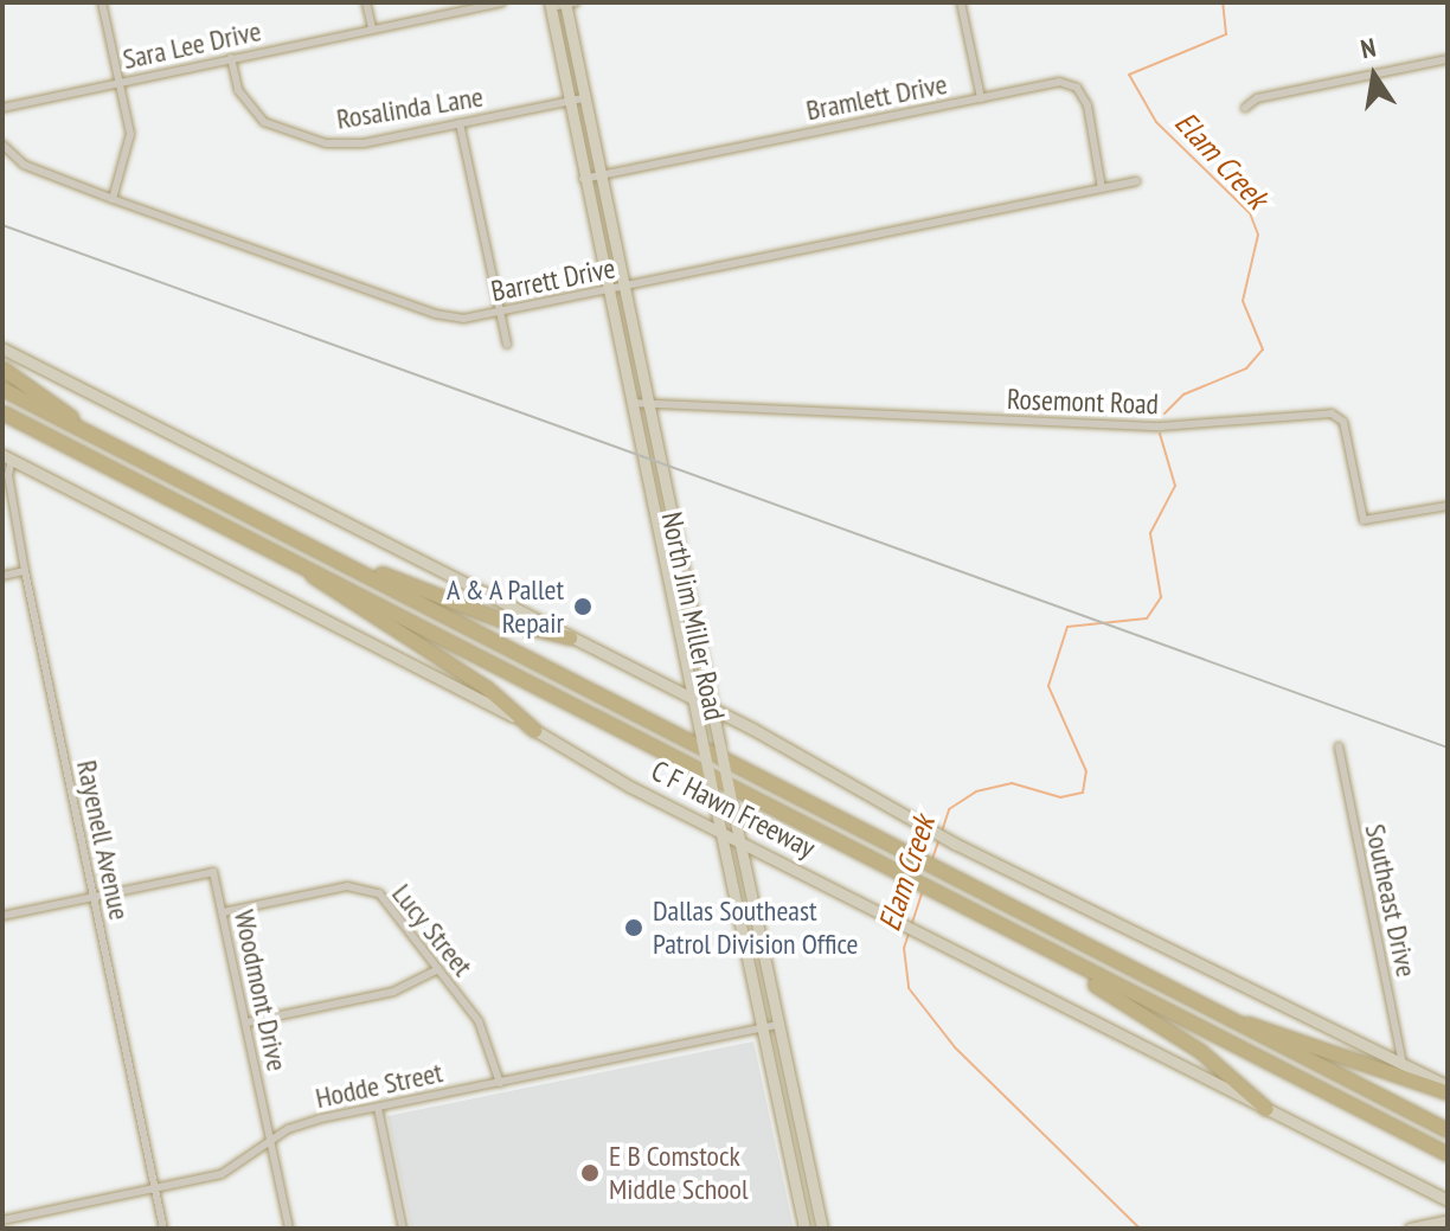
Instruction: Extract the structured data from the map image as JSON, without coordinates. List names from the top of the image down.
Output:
{
  "streets": {
    "highway": ["C F Hawn Freeway"],
    "main road": ["North Jim Miller Road"],
    "street": [
      "Sara Lee Drive",
      "Bramlett Drive",
      "Rosalinda Lane",
      "Barrett Drive",
      "Rosemont Road",
      "Rayenell Avenue",
      "Southeast Drive",
      "Lucy Street",
      "Woodmont Drive",
      "Hodde Street"
    ]
  },
  "crossings": [
    ["Sara Lee Drive", "Rosalinda Lane"],
    ["Bramlett Drive", "Barrett Drive"],
    ["Bramlett Drive", "North Jim Miller Road"],
    ["Rosalinda Lane", "North Jim Miller Road"],
    ["Barrett Drive", "North Jim Miller Road"],
    ["Rosemont Road", "North Jim Miller Road"],
    ["North Jim Miller Road", "C F Hawn Freeway"],
    ["North Jim Miller Road", "Hodde Street"],
    ["C F Hawn Freeway", "Rayenell Avenue"],
    ["Rayenell Avenue", "Woodmont Drive"],
    ["Rayenell Avenue", "Hodde Street"],
    ["Lucy Street", "Woodmont Drive"],
    ["Lucy Street", "Hodde Street"],
    ["Woodmont Drive", "Hodde Street"]
  ],
  "water": ["Elam Creek"],
  "places": ["A & A Pallet Repair", "Dallas Southeast Patrol Division Office", "E B Comstock Middle School"],
  "north": "top"
}
